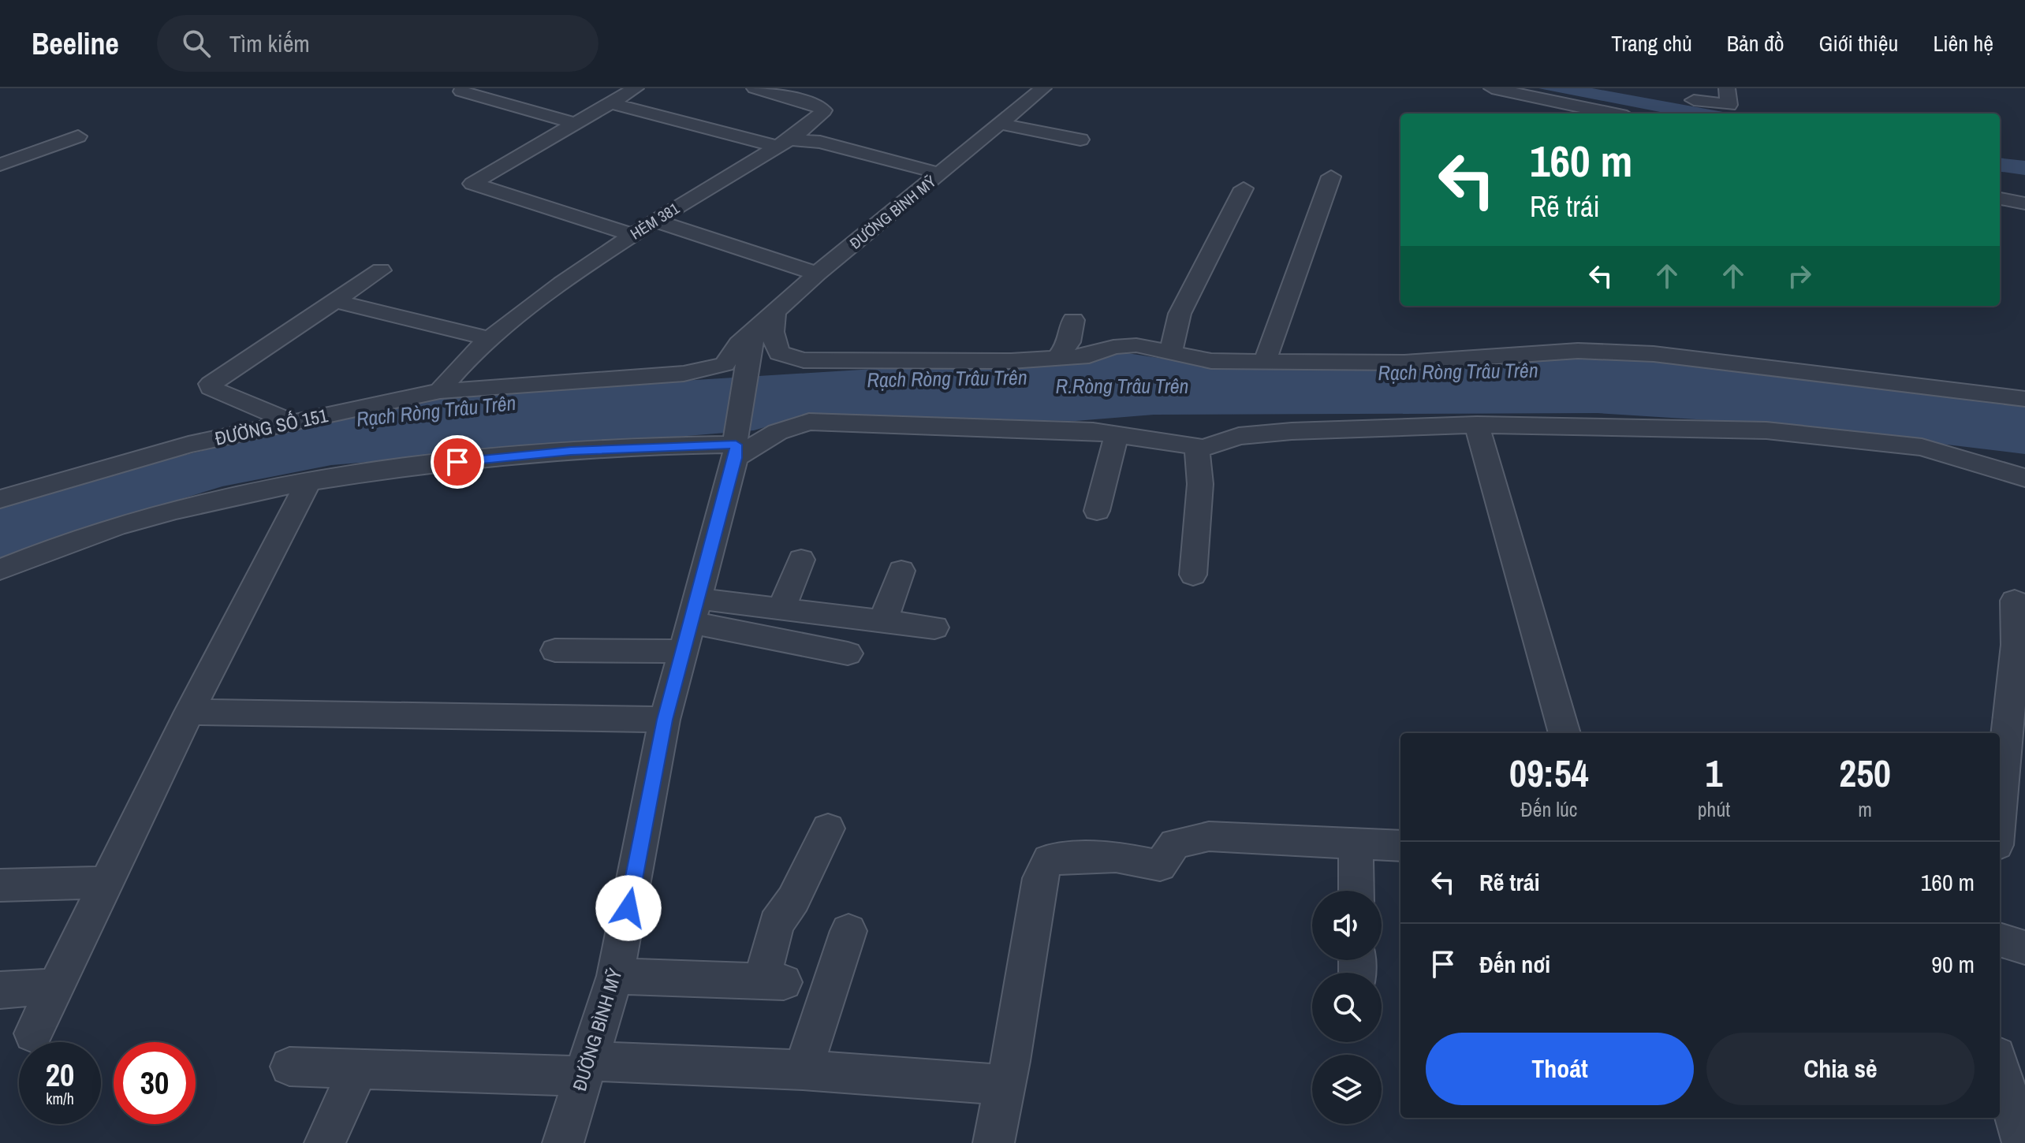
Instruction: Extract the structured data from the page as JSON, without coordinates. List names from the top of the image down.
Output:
{
  "streets": {
    "street": ["ĐƯỜNG BÌNH MỸ", "HẺM 381", "ĐƯỜNG SỐ 151"]
  },
  "crossings": [
    ["ĐƯỜNG BÌNH MỸ", "ĐƯỜNG SỐ 151"],
    ["HẺM 381", "ĐƯỜNG SỐ 151"]
  ],
  "water": ["Rạch Ròng Trâu Trên", "R.Ròng Trâu Trên"],
  "page": {
    "header": "Beeline",
    "search": "Tìm kiếm",
    "nav": [
      "Trang chủ",
      "Bản đồ",
      "Giới thiệu",
      "Liên hệ"
    ],
    "turn": ["160 m", "Rẽ trái"],
    "eta": [
      "09:54",
      "Đến lúc",
      "1",
      "phút",
      "250",
      "m"
    ],
    "list": [
      {
        "name": "Rẽ trái",
        "value": "160 m"
      },
      {
        "name": "Đến nơi",
        "value": "90 m"
      }
    ],
    "buttons": ["Thoát", "Chia sẻ"],
    "speed": "20 km/h",
    "limit": "30"
  }
}
